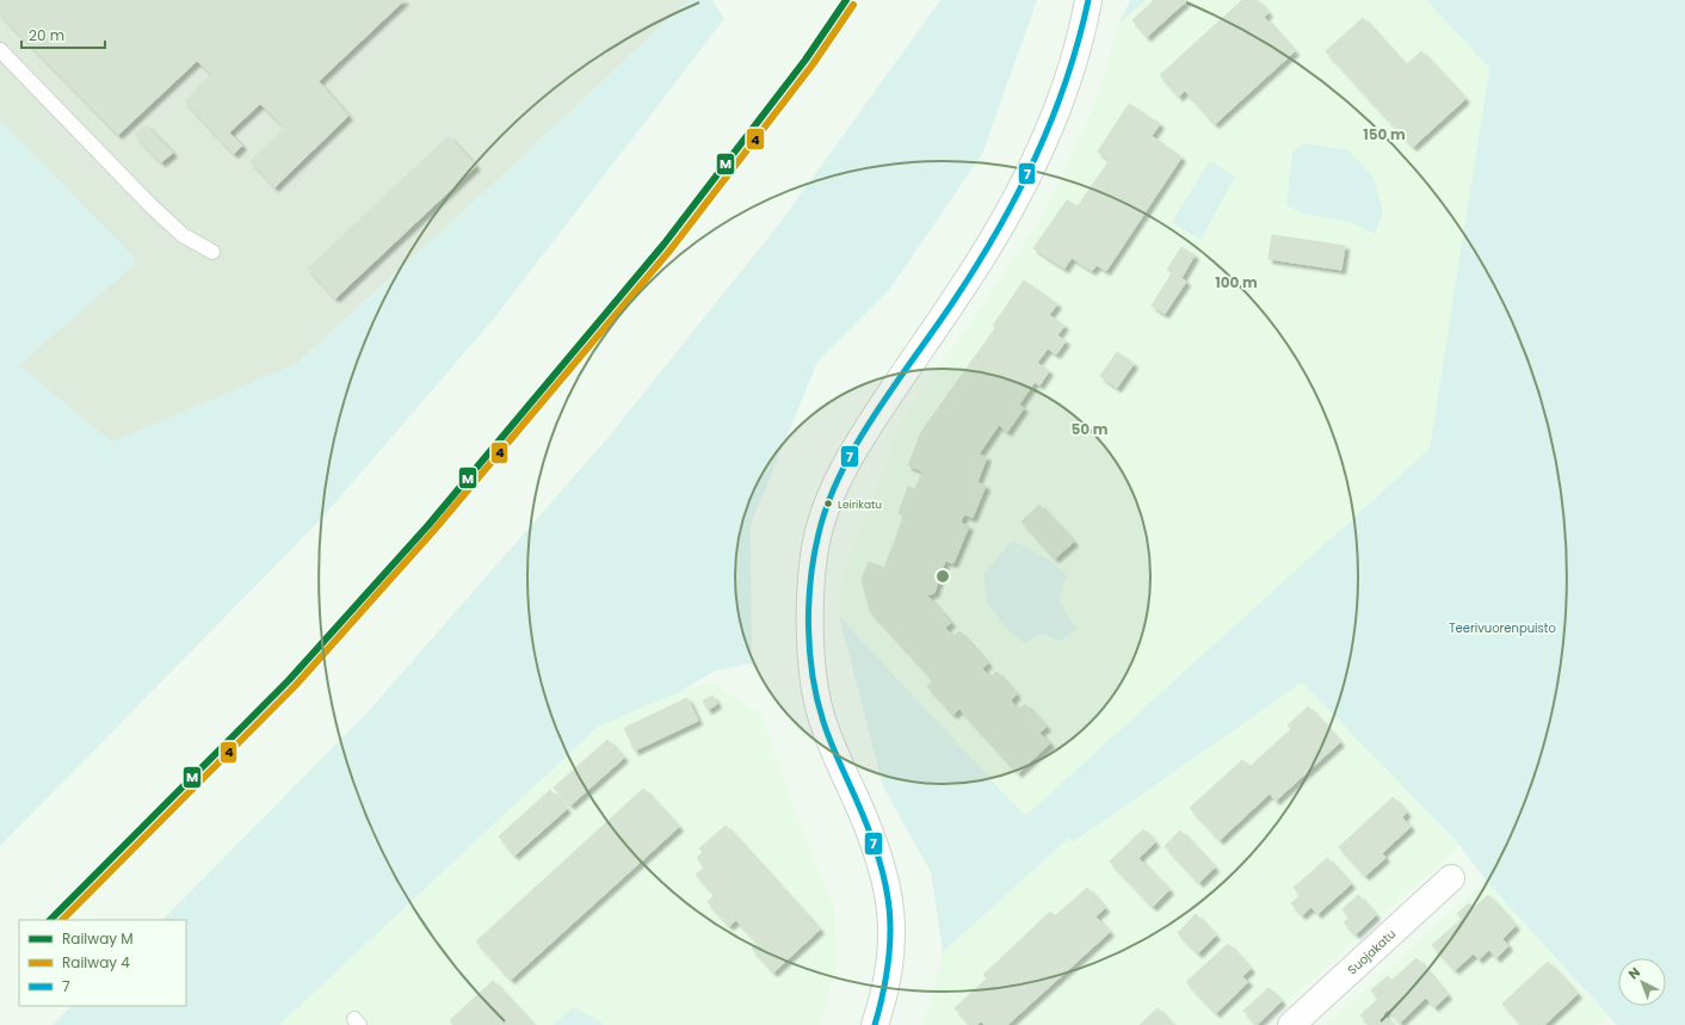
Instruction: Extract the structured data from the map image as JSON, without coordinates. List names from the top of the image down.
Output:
{
  "streets": {
    "street": ["Suojakatu"]
  },
  "parks": ["Teerivuorenpuisto"],
  "places": ["Leirikatu"],
  "lines": ["rail line M", "transit line 7", "rail line 4"],
  "legend": ["Railway M", "Railway 4", "7"],
  "scale_bar": "20 m",
  "north": "top left",
  "rings": ["150 m", "100 m", "50 m"]
}
